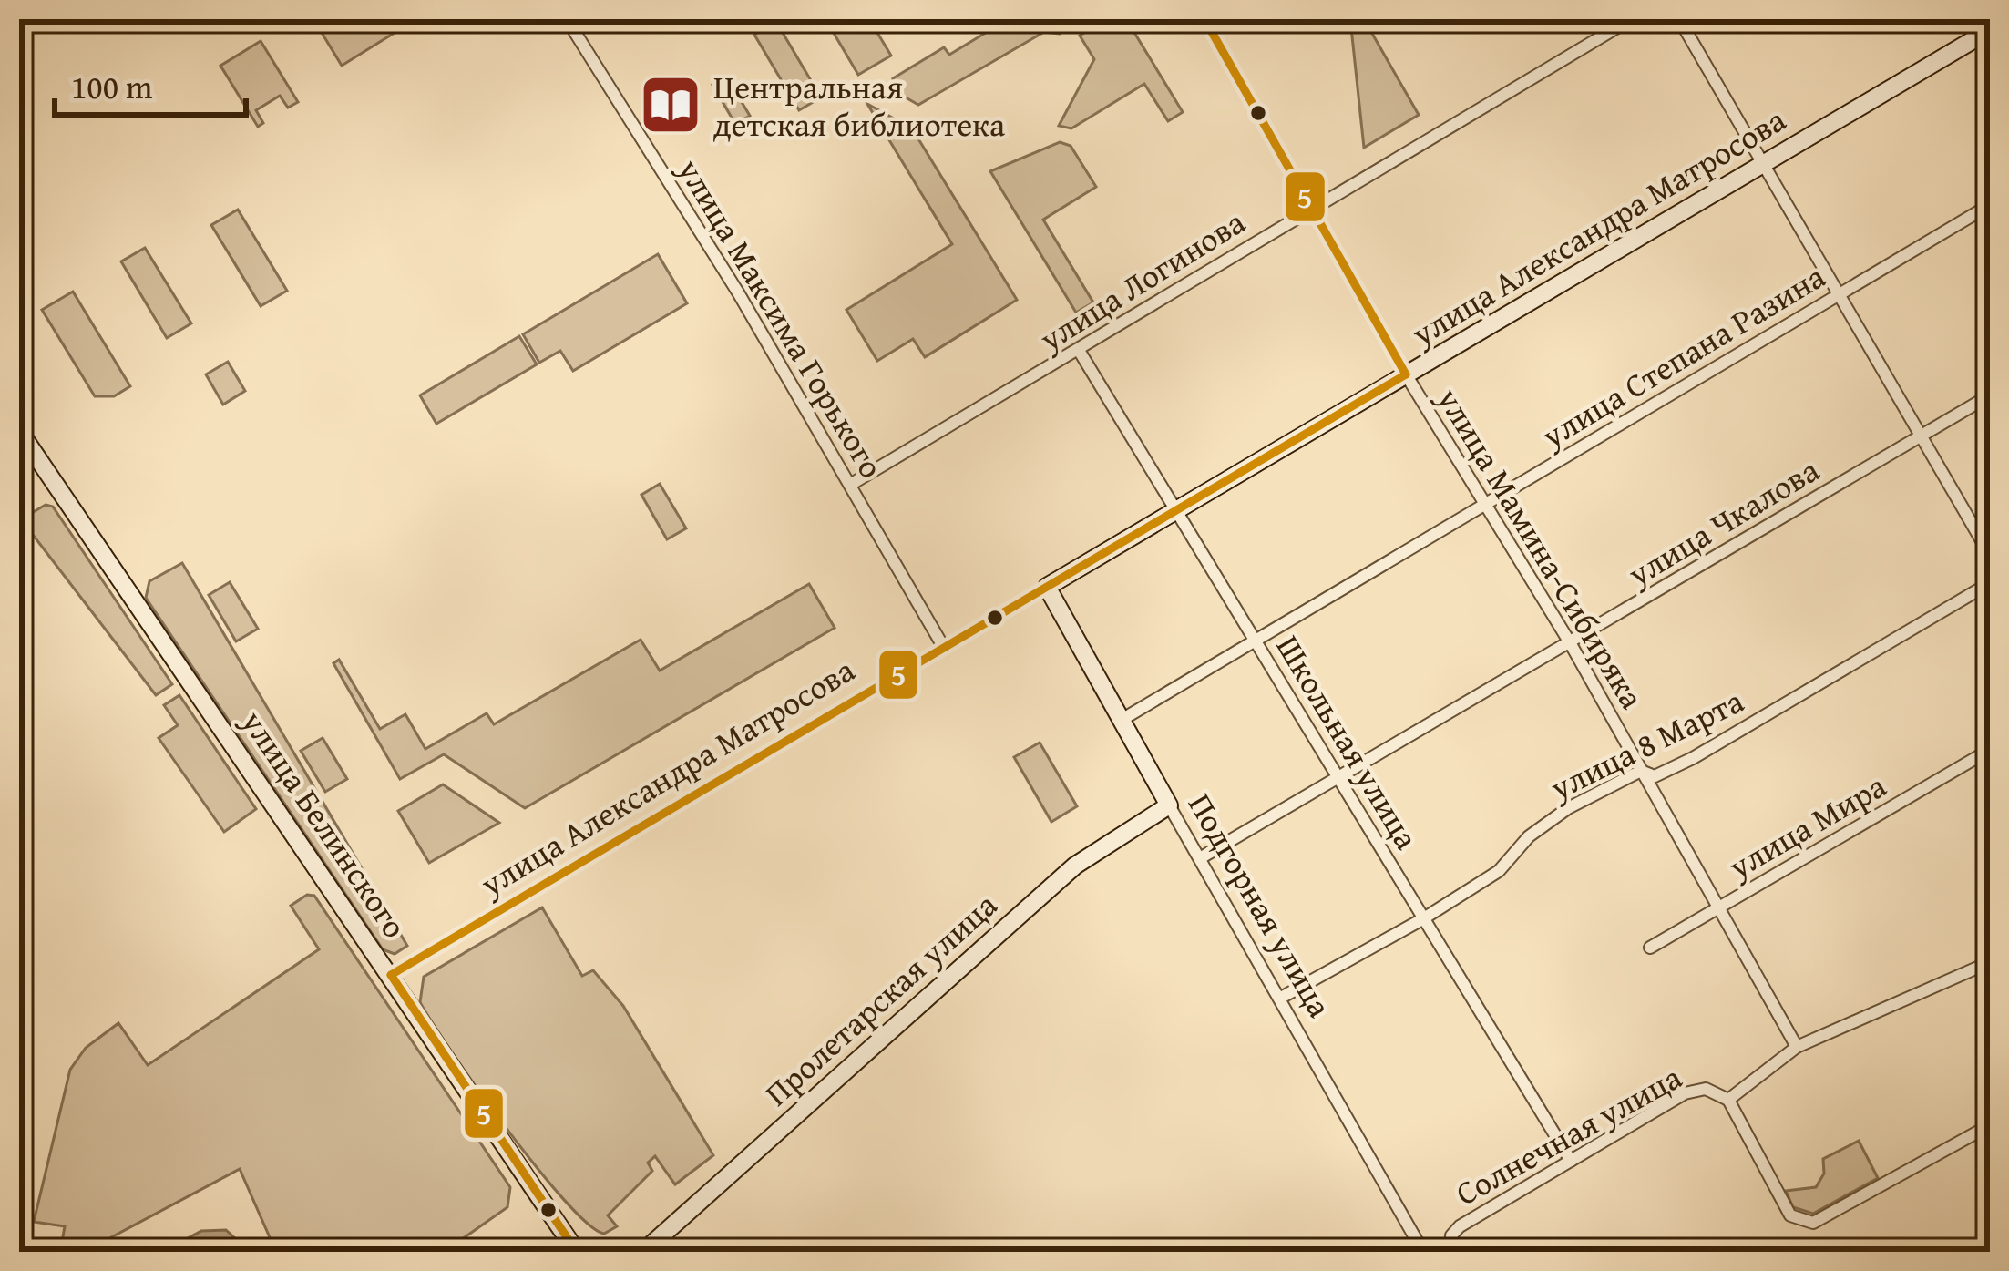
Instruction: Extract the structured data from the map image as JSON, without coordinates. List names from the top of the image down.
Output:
{
  "streets": {
    "street": [
      "улица Александра Матросова",
      "улица Логинова",
      "улица Максима Горького",
      "улица Степана Разина",
      "улица Чкалова",
      "улица Мамина-Сибиряка",
      "Школьная улица",
      "улица 8 Марта",
      "улица Белинского",
      "улица Мира",
      "Подгорная улица",
      "Пролетарская улица",
      "Солнечная улица"
    ]
  },
  "crossings": [
    ["улица Александра Матросова", "улица Максима Горького"],
    ["улица Александра Матросова", "улица Мамина-Сибиряка"],
    ["улица Александра Матросова", "Школьная улица"],
    ["улица Александра Матросова", "улица Белинского"],
    ["улица Александра Матросова", "Подгорная улица"],
    ["улица Логинова", "улица Максима Горького"],
    ["улица Логинова", "улица Мамина-Сибиряка"],
    ["улица Логинова", "Школьная улица"],
    ["улица Степана Разина", "улица Мамина-Сибиряка"],
    ["улица Степана Разина", "Школьная улица"],
    ["улица Степана Разина", "Подгорная улица"],
    ["улица Чкалова", "улица Мамина-Сибиряка"],
    ["улица Чкалова", "Школьная улица"],
    ["улица Чкалова", "Подгорная улица"],
    ["улица Мамина-Сибиряка", "улица 8 Марта"],
    ["улица Мамина-Сибиряка", "улица Мира"],
    ["улица Мамина-Сибиряка", "Солнечная улица"],
    ["Школьная улица", "улица 8 Марта"],
    ["Школьная улица", "Солнечная улица"],
    ["улица 8 Марта", "Подгорная улица"],
    ["Подгорная улица", "Пролетарская улица"]
  ],
  "places": {
    "library": ["Центральная детская библиотека"]
  },
  "lines": ["transit line 5"],
  "scale_bar": "100 m"
}
